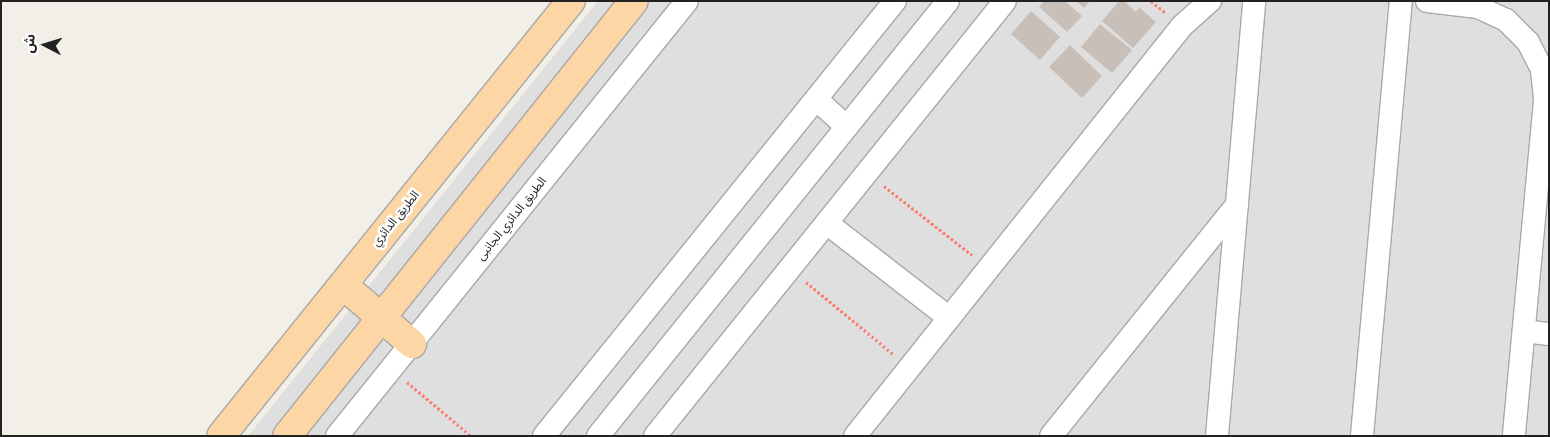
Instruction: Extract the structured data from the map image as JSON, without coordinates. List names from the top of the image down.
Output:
{
  "streets": {
    "main road": ["الطريق الدائري"],
    "street": ["الطريق الدائري الجانبى"]
  },
  "north": "left"
}
